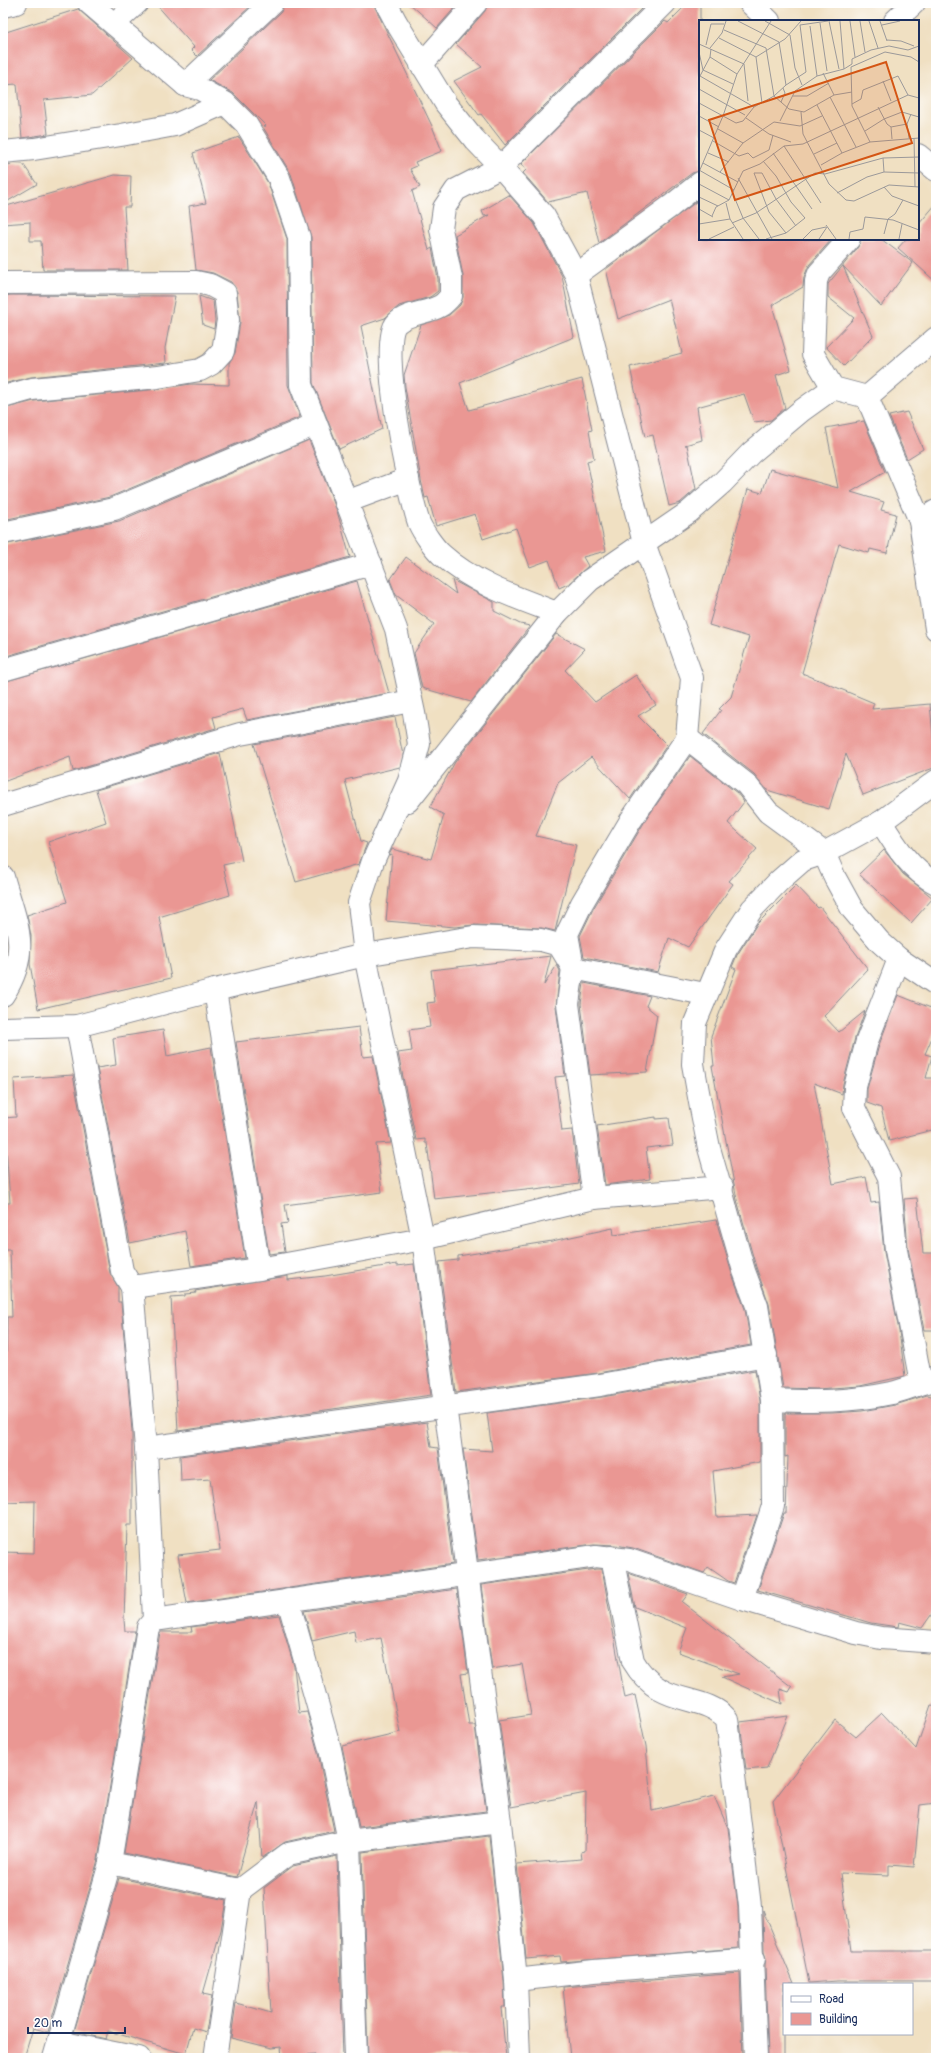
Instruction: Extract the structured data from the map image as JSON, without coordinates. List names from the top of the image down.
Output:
{
  "legend": ["Road", "Building"],
  "scale_bar": "20 m"
}
